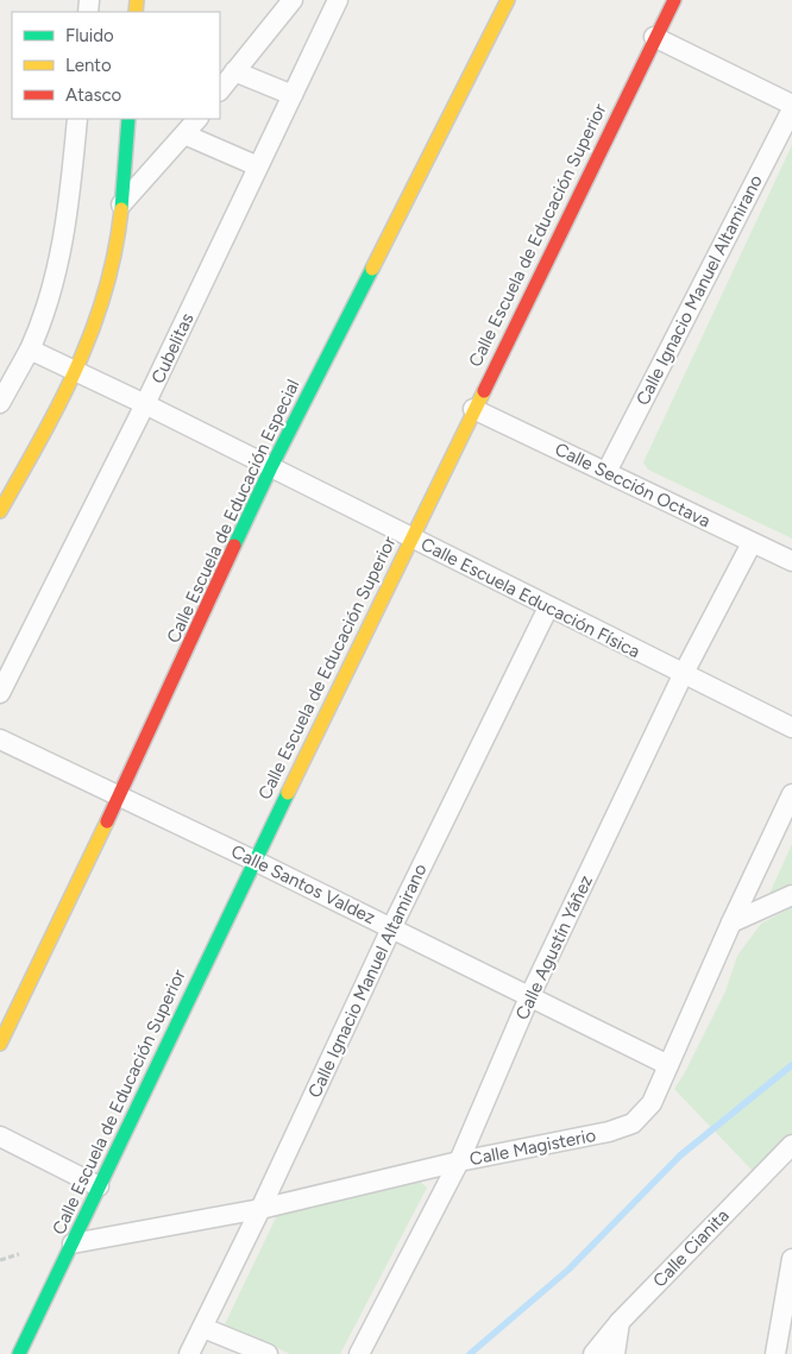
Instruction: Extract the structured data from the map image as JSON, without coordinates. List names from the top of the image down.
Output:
{
  "streets": {
    "street": [
      "Calle Escuela de Educación Superior",
      "Calle Ignacio Manuel Altamirano",
      "Cubelitas",
      "Calle Sección Octava",
      "Calle Escuela de Educación Especial",
      "Calle Escuela Educación Física",
      "Calle Santos Valdez",
      "Calle Agustín Yáñez",
      "Calle Magisterio",
      "Calle Cianita"
    ]
  },
  "crossings": [
    ["Calle Escuela de Educación Superior", "Calle Sección Octava"],
    ["Calle Escuela de Educación Superior", "Calle Escuela Educación Física"],
    ["Calle Escuela de Educación Superior", "Calle Santos Valdez"],
    ["Calle Escuela de Educación Superior", "Calle Magisterio"],
    ["Calle Ignacio Manuel Altamirano", "Calle Sección Octava"],
    ["Calle Ignacio Manuel Altamirano", "Calle Escuela Educación Física"],
    ["Calle Ignacio Manuel Altamirano", "Calle Santos Valdez"],
    ["Calle Ignacio Manuel Altamirano", "Calle Magisterio"],
    ["Cubelitas", "Calle Escuela Educación Física"],
    ["Calle Sección Octava", "Calle Agustín Yáñez"],
    ["Calle Escuela de Educación Especial", "Calle Escuela Educación Física"],
    ["Calle Escuela de Educación Especial", "Calle Santos Valdez"],
    ["Calle Escuela Educación Física", "Calle Agustín Yáñez"],
    ["Calle Santos Valdez", "Calle Agustín Yáñez"],
    ["Calle Santos Valdez", "Calle Magisterio"],
    ["Calle Agustín Yáñez", "Calle Magisterio"]
  ],
  "legend": ["Fluido", "Lento", "Atasco"]
}
